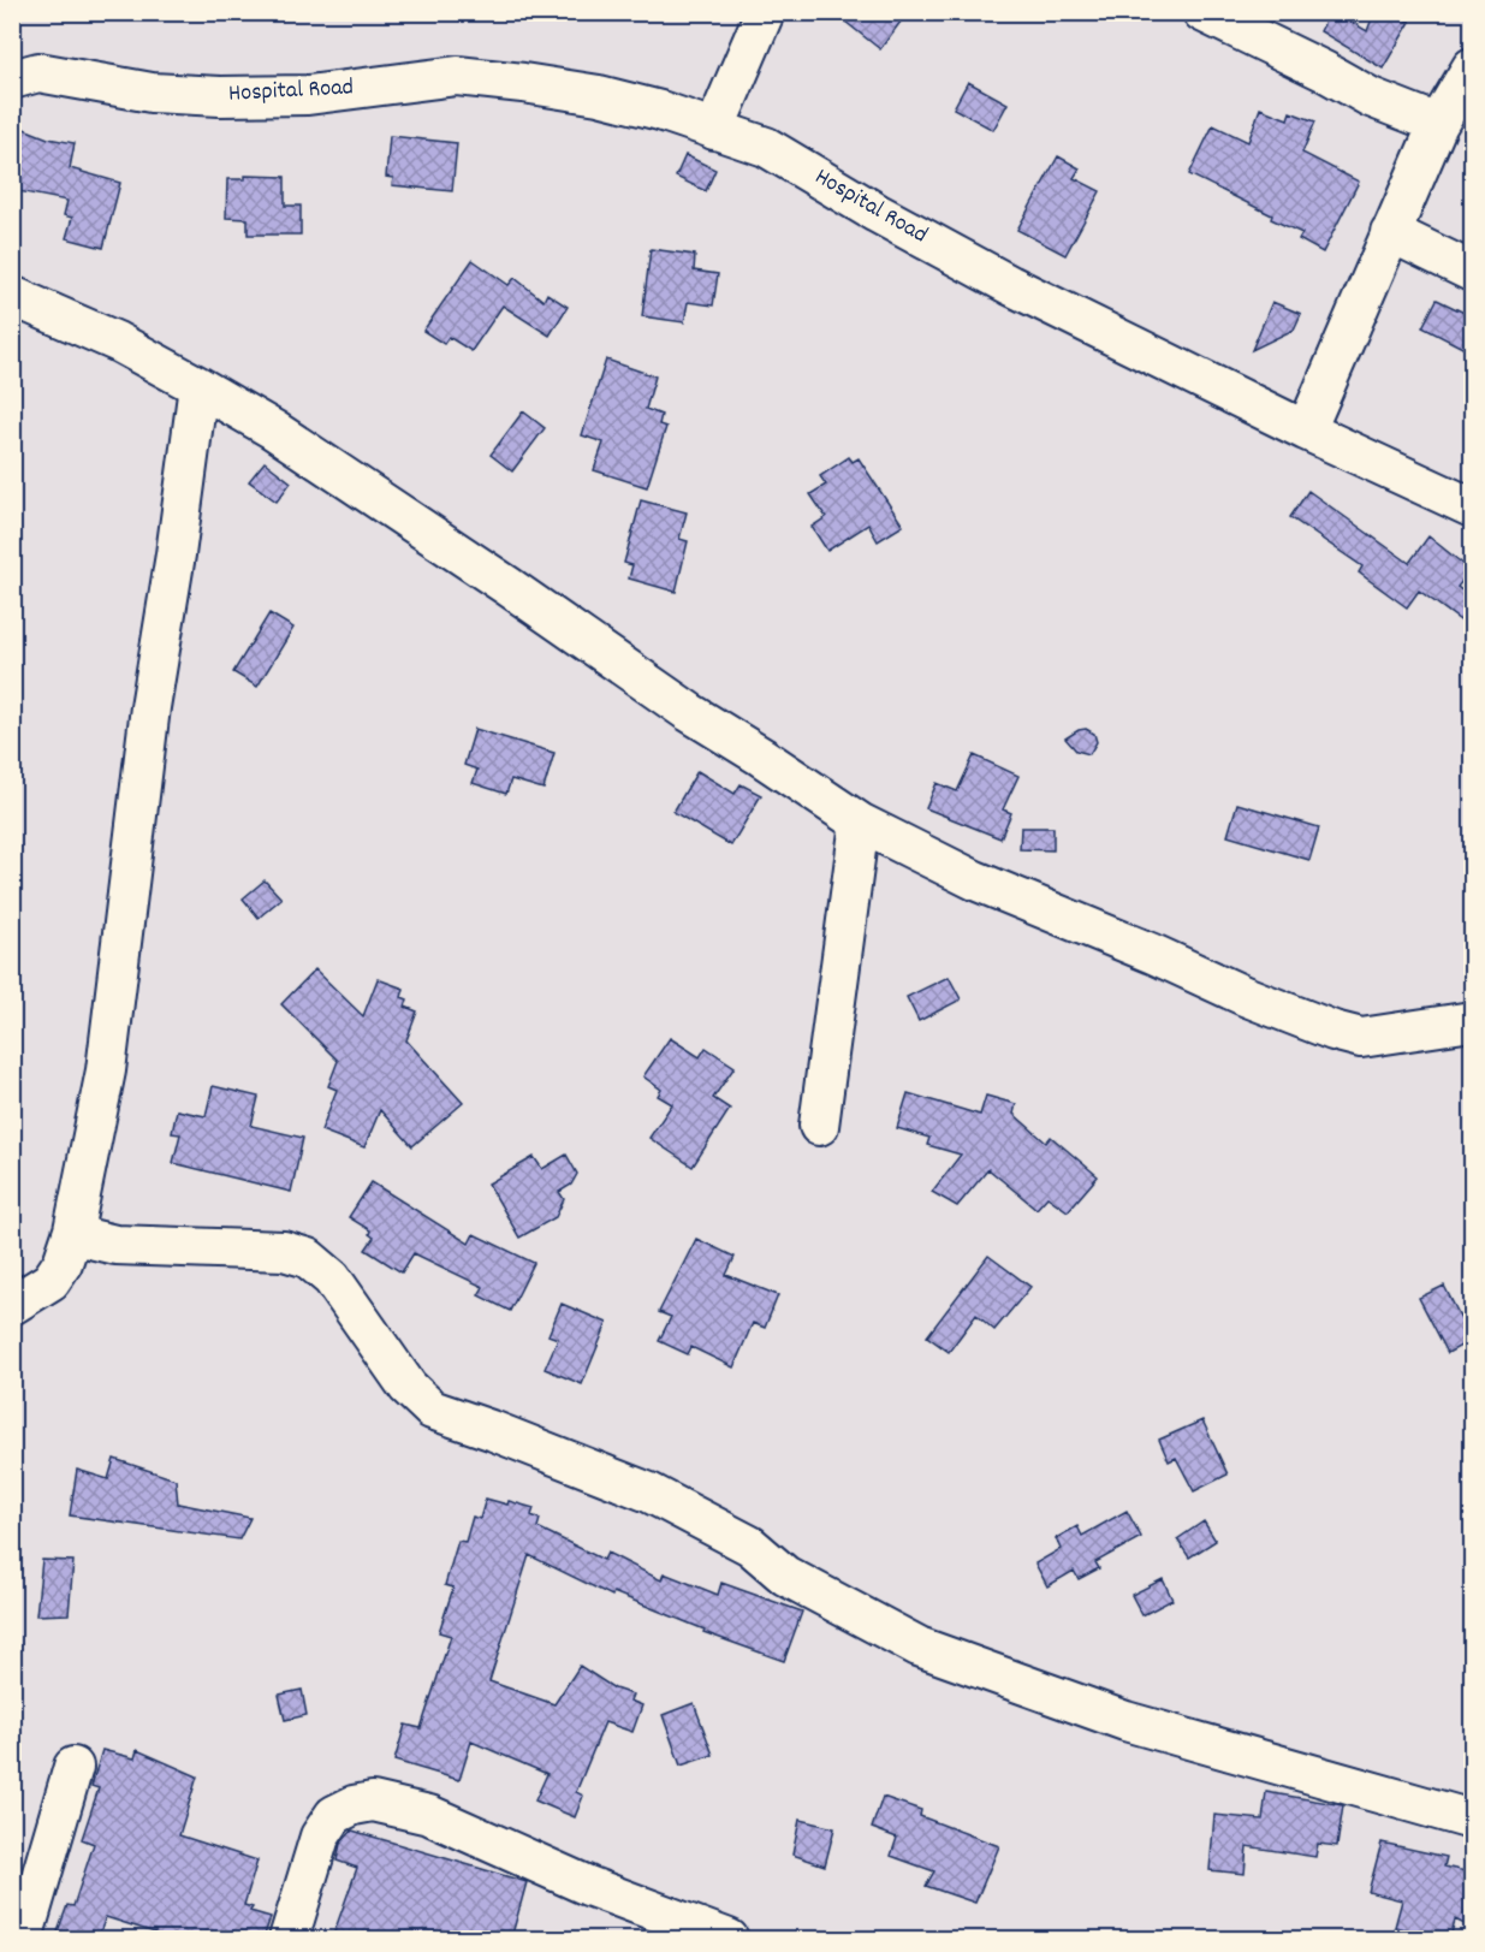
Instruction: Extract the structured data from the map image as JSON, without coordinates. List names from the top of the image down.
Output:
{
  "streets": {
    "street": ["Hospital Road"]
  }
}
